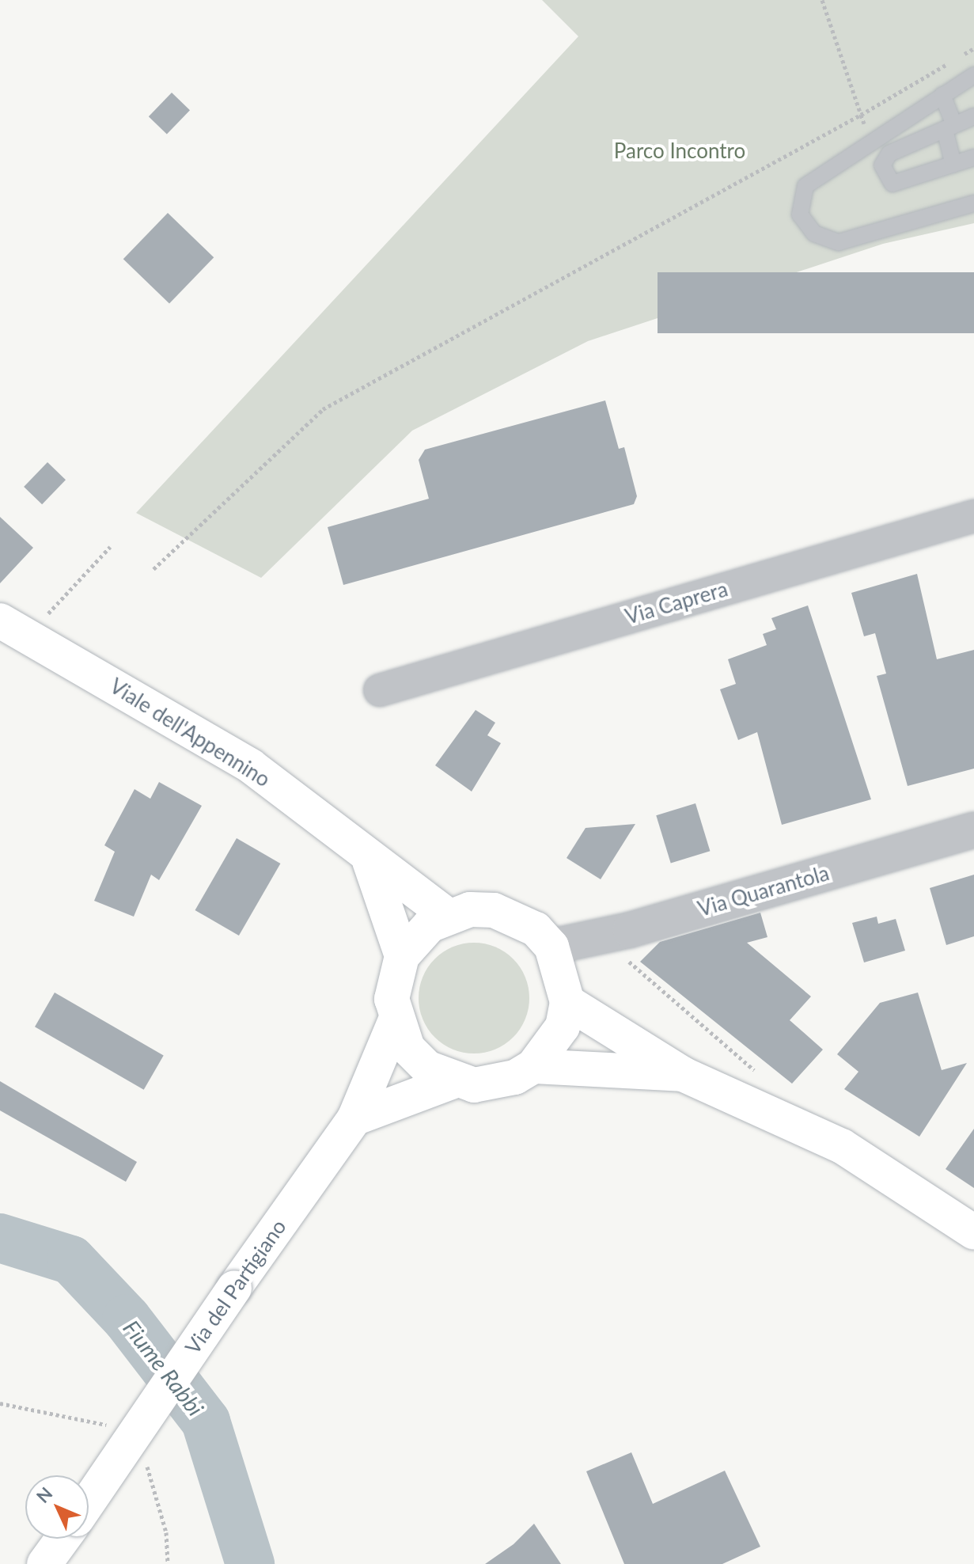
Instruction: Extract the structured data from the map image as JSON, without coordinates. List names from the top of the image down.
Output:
{
  "streets": {
    "main road": ["Viale dell'Appennino", "Via del Partigiano"],
    "street": ["Via Caprera", "Via Quarantola"]
  },
  "crossings": [
    ["Viale dell'Appennino", "Via Quarantola"],
    ["Viale dell'Appennino", "Via del Partigiano"],
    ["Via Quarantola", "Via del Partigiano"]
  ],
  "water": ["Fiume Rabbi"],
  "parks": ["Parco Incontro"],
  "north": "top left"
}
